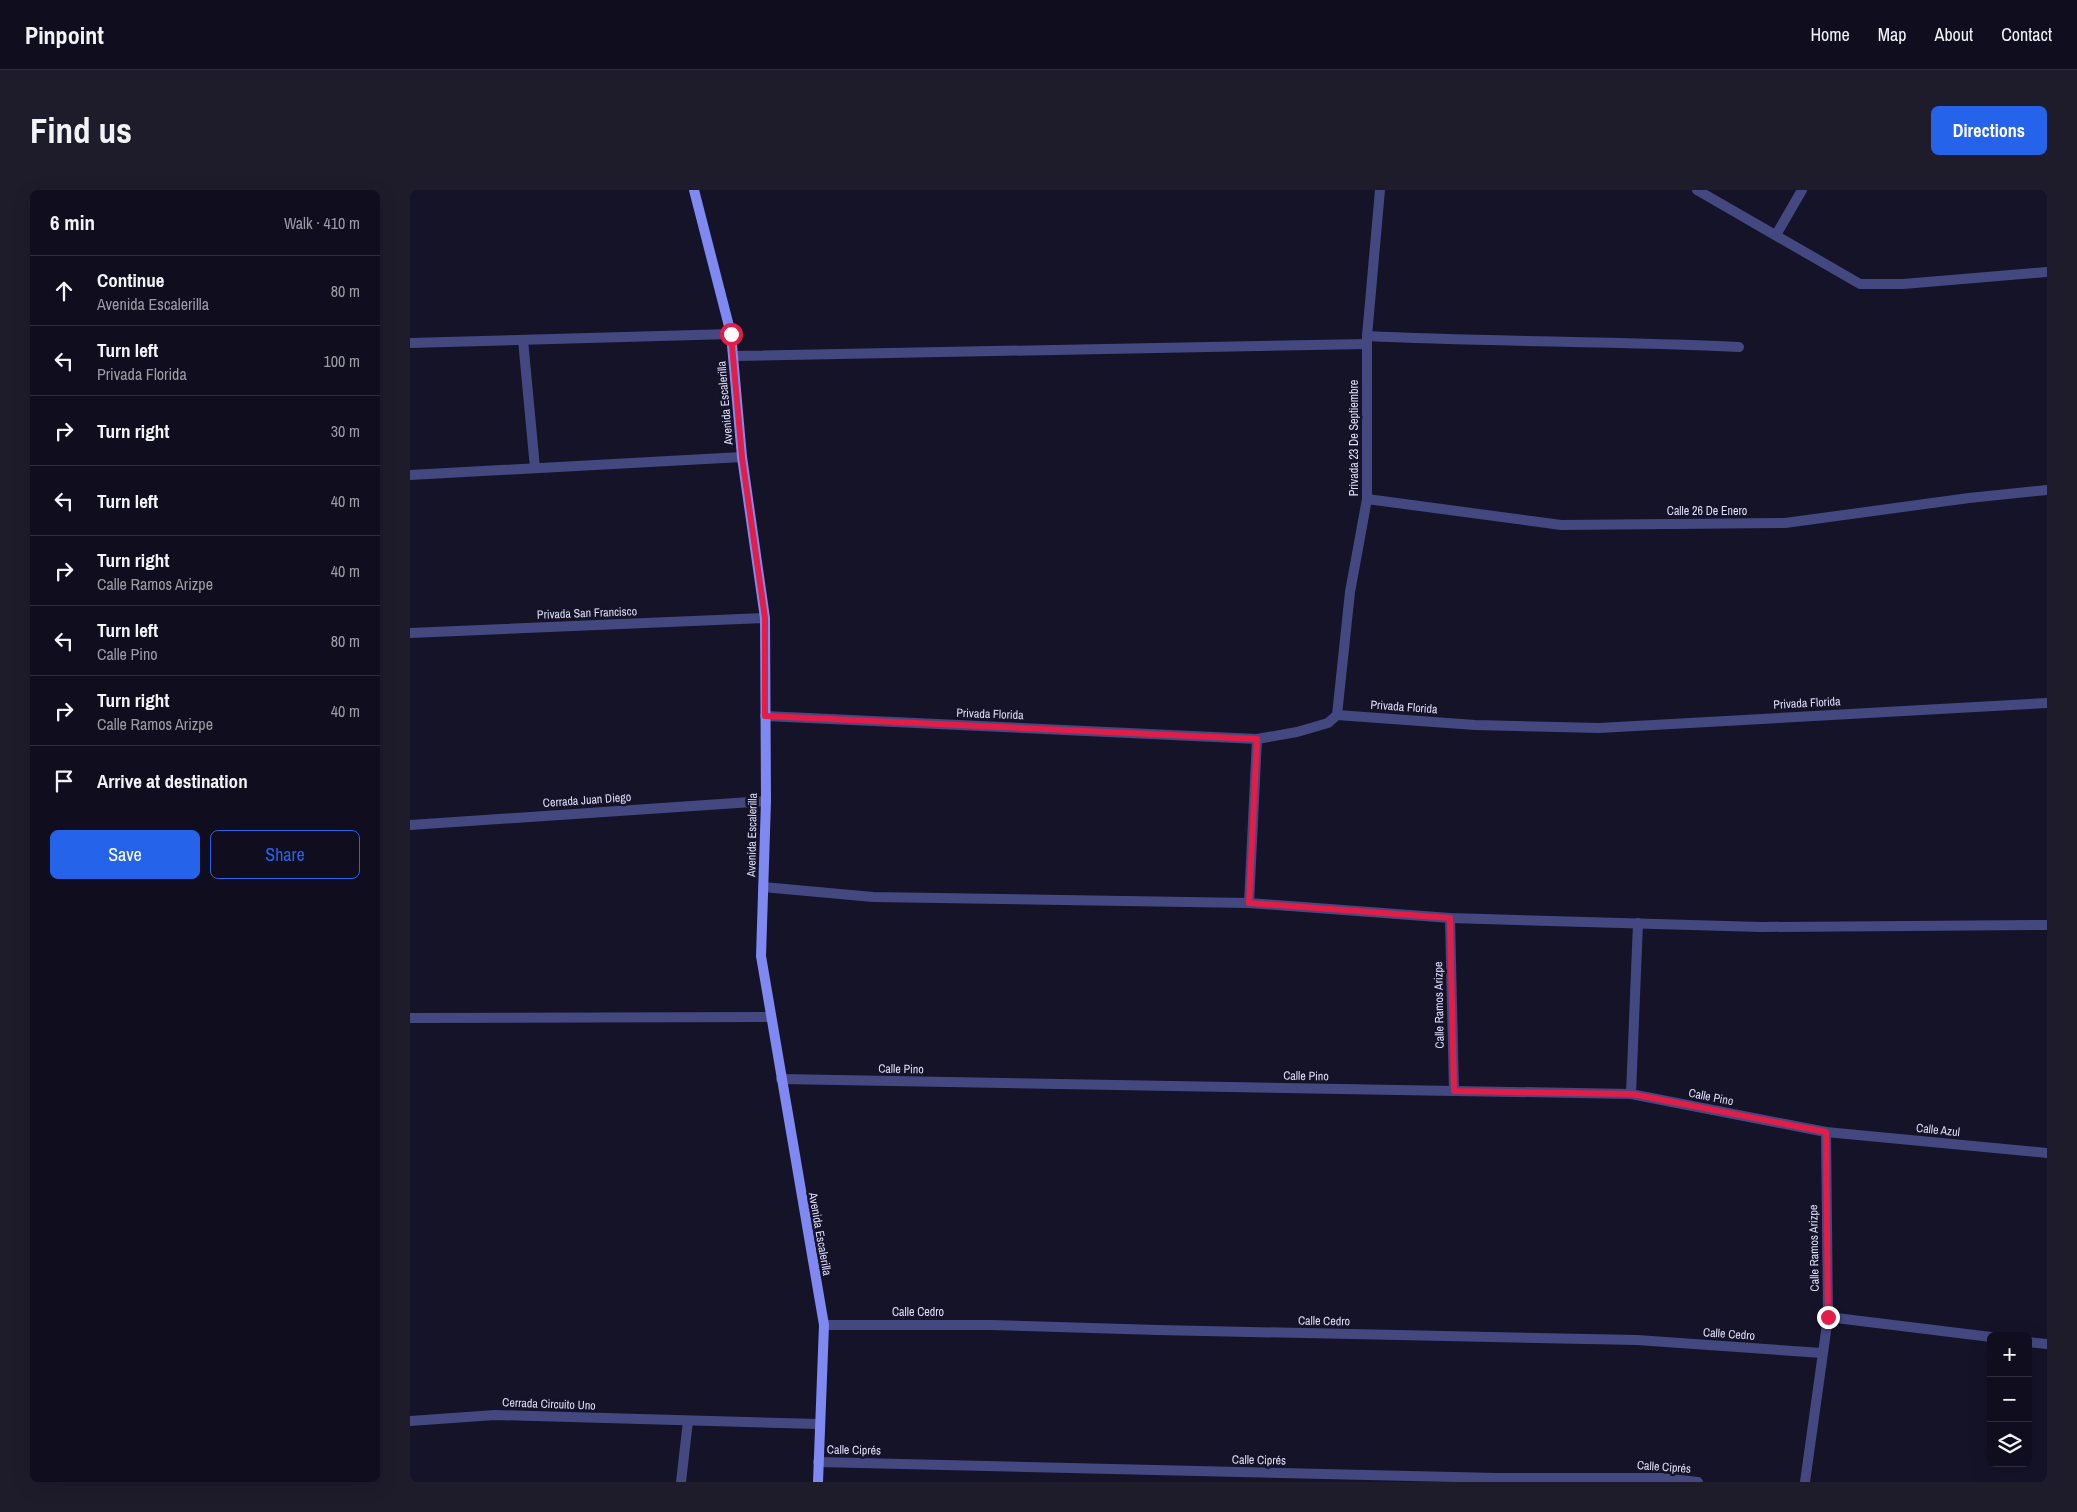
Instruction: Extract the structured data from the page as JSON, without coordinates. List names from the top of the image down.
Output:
{
  "streets": {
    "main road": ["Avenida Escalerilla"],
    "street": [
      "Privada 23 De Septiembre",
      "Calle 26 De Enero",
      "Privada San Francisco",
      "Privada Florida",
      "Cerrada Juan Diego",
      "Calle Ramos Arizpe",
      "Calle Pino",
      "Calle Azul",
      "Calle Cedro",
      "Cerrada Circuito Uno",
      "Calle Ciprés"
    ]
  },
  "crossings": [
    ["Avenida Escalerilla", "Privada San Francisco"],
    ["Avenida Escalerilla", "Privada Florida"],
    ["Avenida Escalerilla", "Cerrada Juan Diego"],
    ["Avenida Escalerilla", "Calle Pino"],
    ["Avenida Escalerilla", "Calle Cedro"],
    ["Avenida Escalerilla", "Cerrada Circuito Uno"],
    ["Avenida Escalerilla", "Calle Ciprés"],
    ["Privada 23 De Septiembre", "Calle 26 De Enero"],
    ["Privada 23 De Septiembre", "Privada Florida"],
    ["Calle Ramos Arizpe", "Calle Pino"],
    ["Calle Ramos Arizpe", "Calle Azul"],
    ["Calle Ramos Arizpe", "Calle Cedro"],
    ["Calle Pino", "Calle Azul"]
  ],
  "page": {
    "header": "Pinpoint",
    "nav": [
      "Home",
      "Map",
      "About",
      "Contact"
    ],
    "buttons": [
      "Directions",
      ["Save", "Share"]
    ],
    "title": "Find us",
    "heading": ["6 min", "Walk · 410 m"],
    "list": [
      ["Continue", "Avenida Escalerilla", "80 m"],
      ["Turn left", "Privada Florida", "100 m"],
      ["Turn right", "30 m"],
      ["Turn left", "40 m"],
      ["Turn right", "Calle Ramos Arizpe", "40 m"],
      ["Turn left", "Calle Pino", "80 m"],
      ["Turn right", "Calle Ramos Arizpe", "40 m"],
      "Arrive at destination"
    ],
    "map_buttons": ["+", "−"]
  }
}
